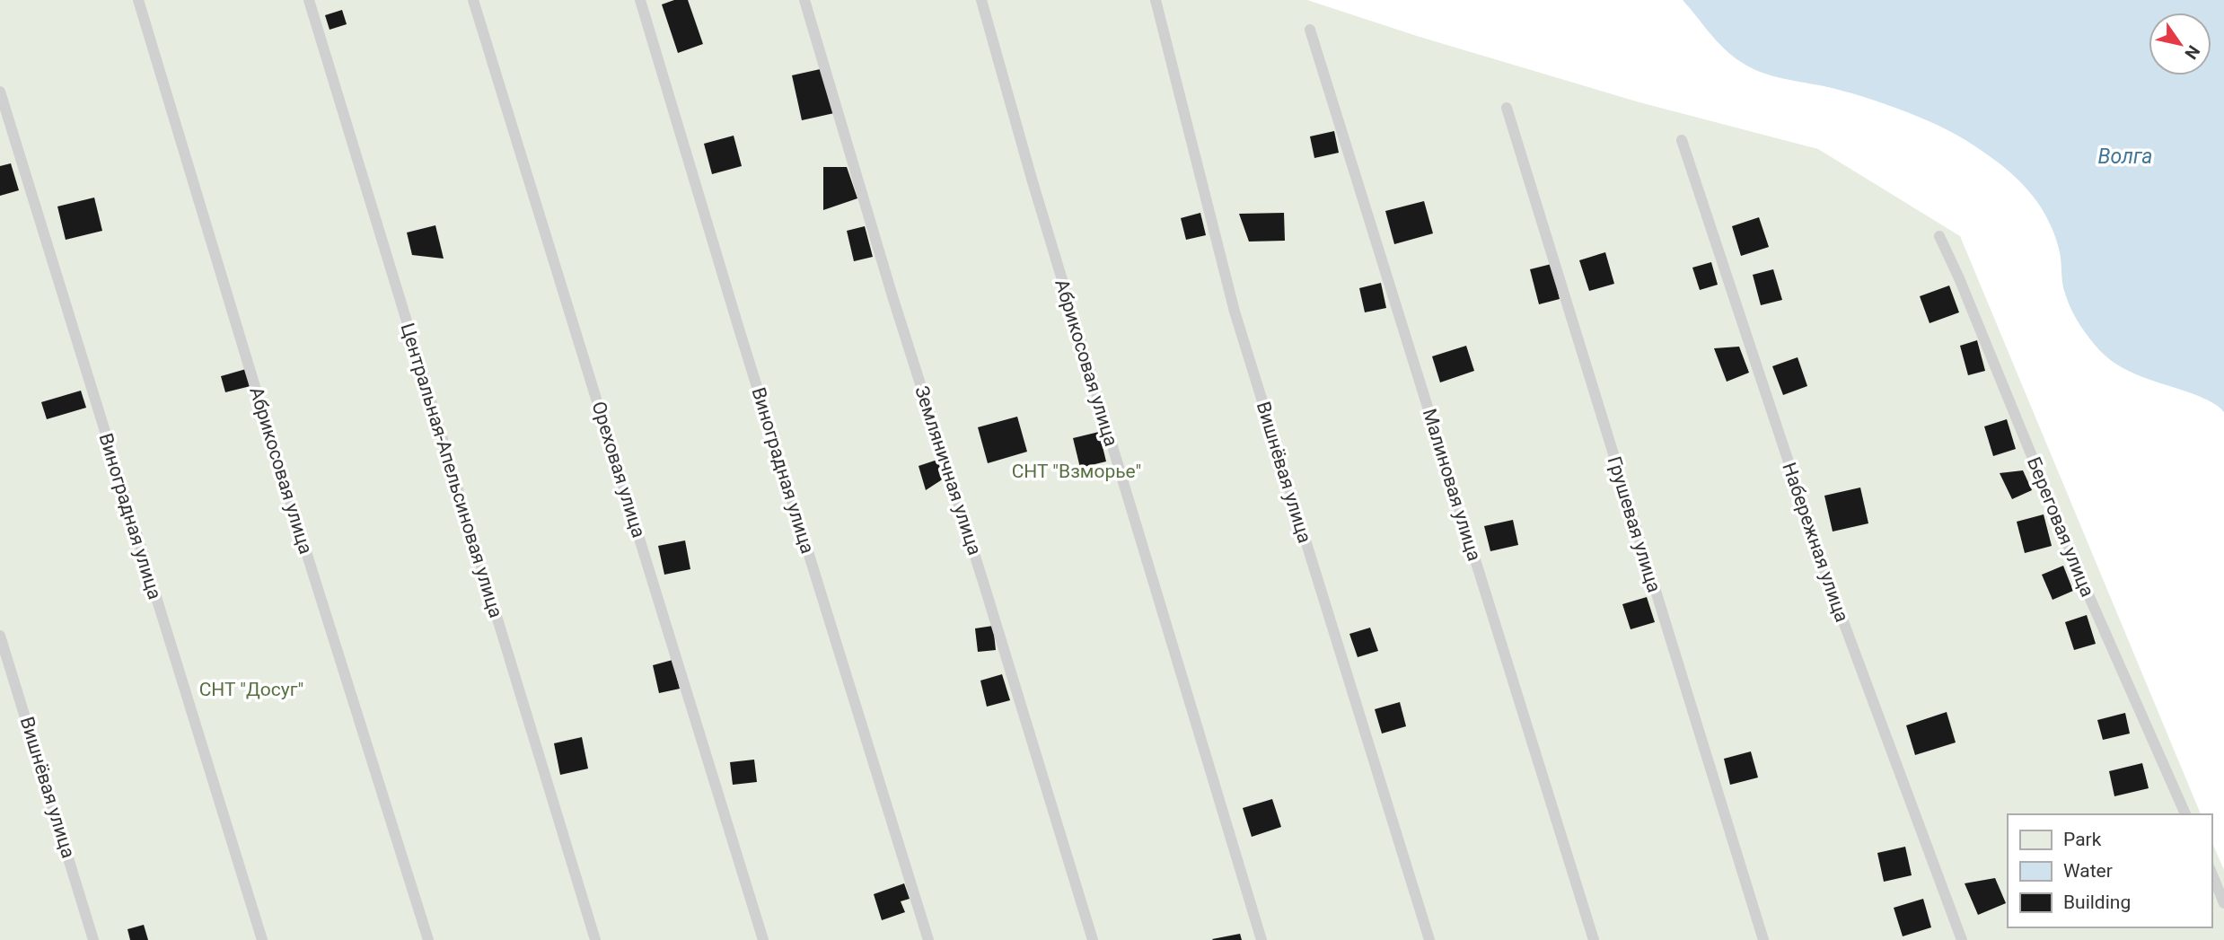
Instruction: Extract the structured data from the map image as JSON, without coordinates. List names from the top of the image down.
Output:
{
  "streets": {
    "lane": [
      "Абрикосовая улица",
      "Ореховая улица",
      "Центральная-Апельсиновая улица",
      "Виноградная улица",
      "Земляничная улица",
      "Вишнёвая улица",
      "Малиновая улица",
      "Грушевая улица",
      "Береговая улица",
      "Набережная улица"
    ]
  },
  "water": ["Волга"],
  "parks": ["СНТ \"Взморье\"", "СНТ \"Досуг\""],
  "legend": ["Park", "Water", "Building"],
  "north": "bottom right"
}
